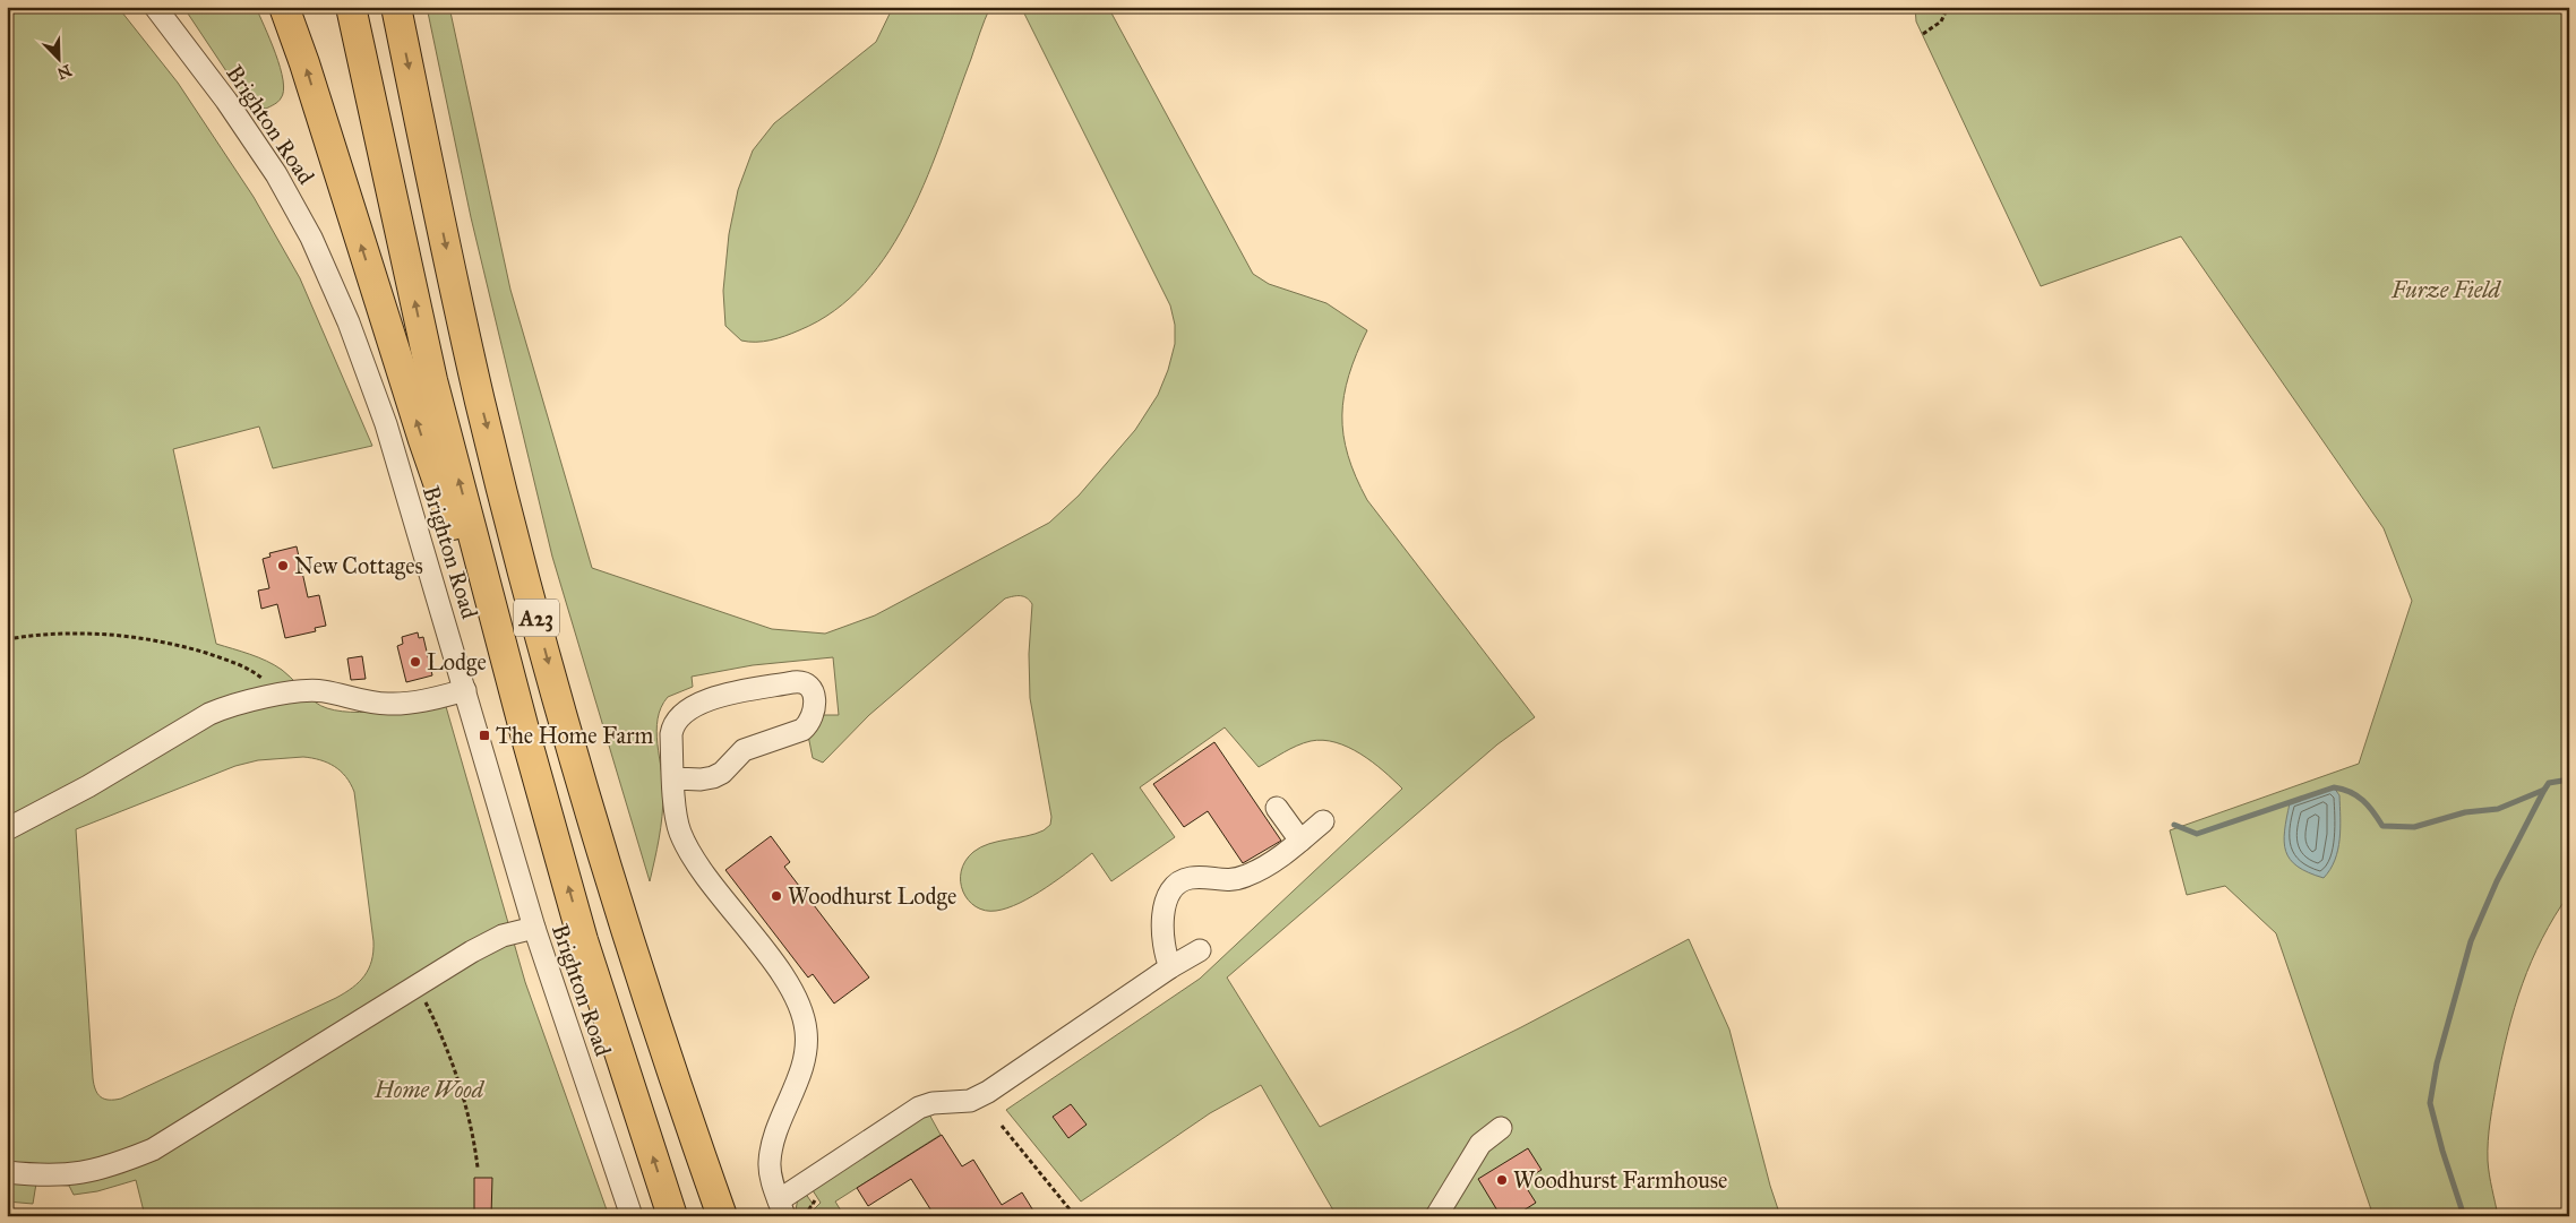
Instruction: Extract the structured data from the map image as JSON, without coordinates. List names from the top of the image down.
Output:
{
  "streets": {
    "highway": ["A23"],
    "street": ["Brighton Road"]
  },
  "parks": ["Furze Field", "Home Wood"],
  "places": {
    "other": [
      "New Cottages",
      "Lodge",
      "Woodhurst Lodge",
      "Woodhurst Farmhouse"
    ],
    "transit": ["The Home Farm"]
  },
  "north": "bottom right"
}
